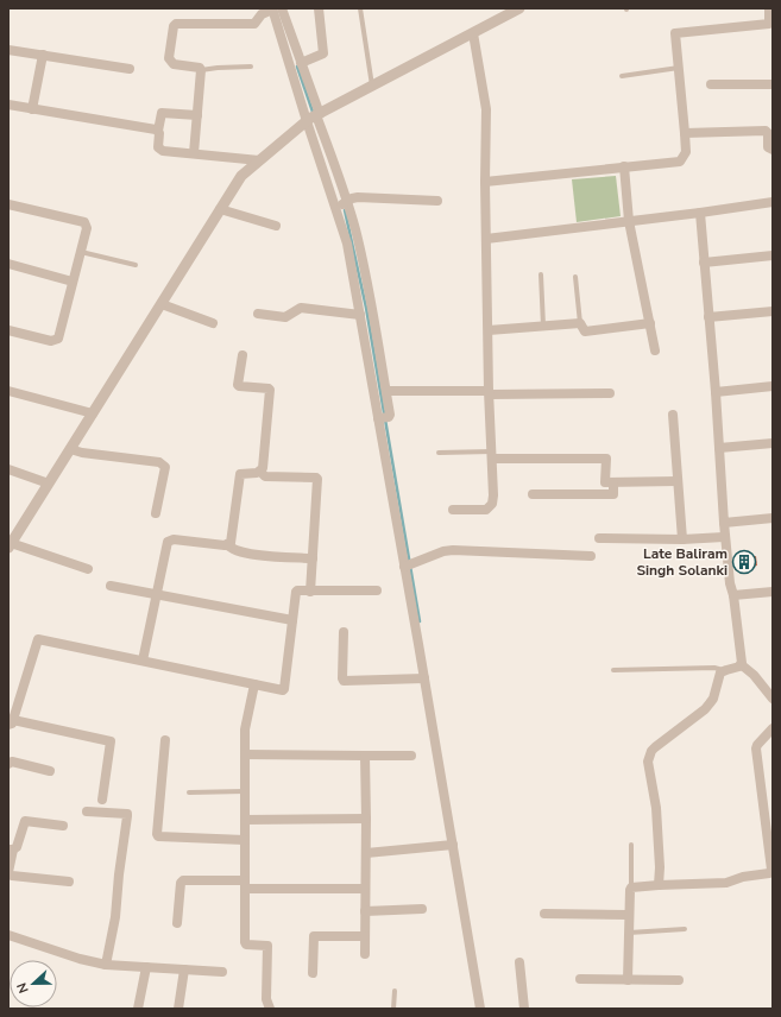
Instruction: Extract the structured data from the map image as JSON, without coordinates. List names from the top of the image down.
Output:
{
  "places": {
    "building": ["Late Baliram Singh Solanki"]
  },
  "north": "left"
}
